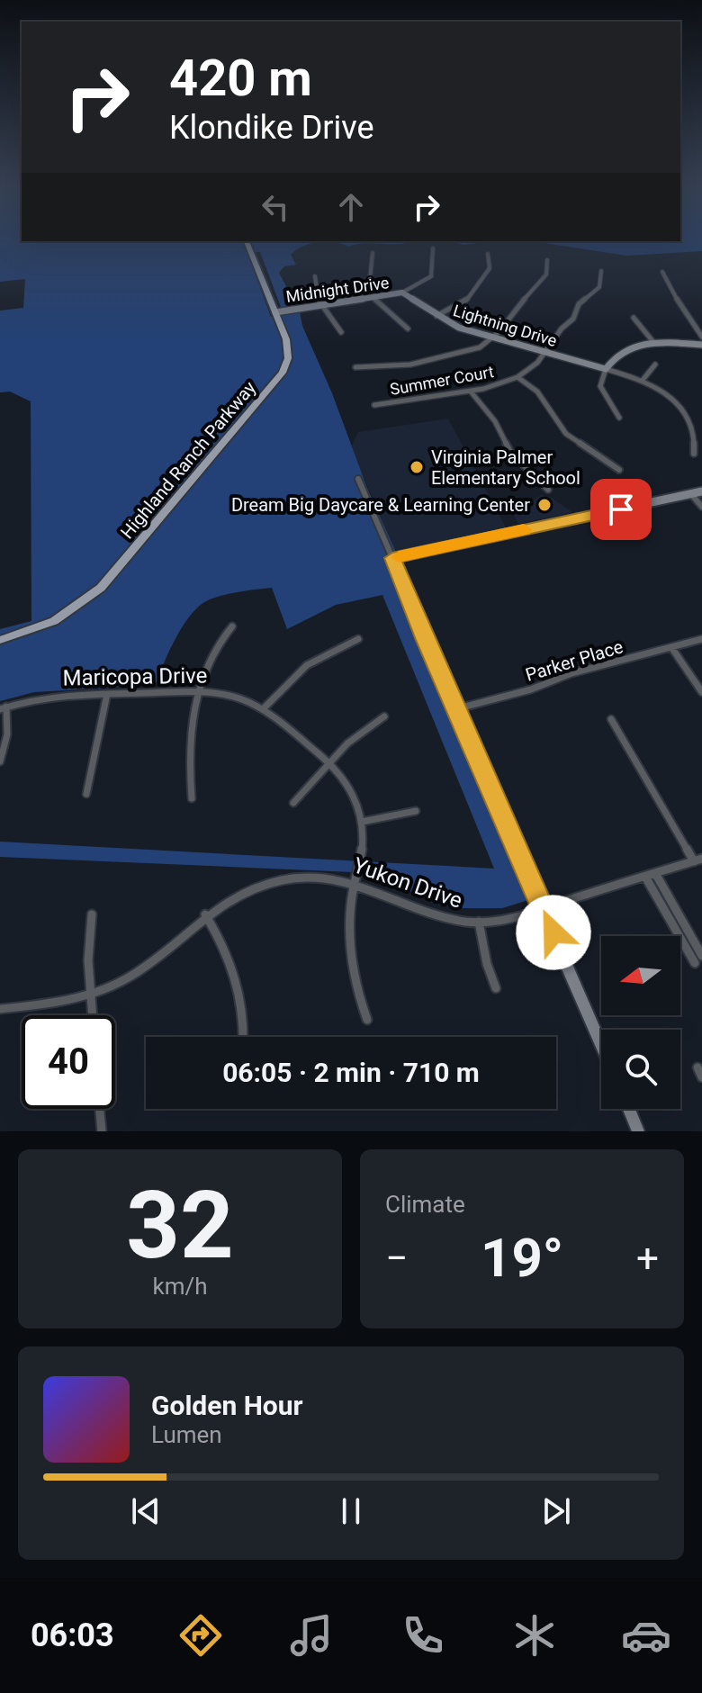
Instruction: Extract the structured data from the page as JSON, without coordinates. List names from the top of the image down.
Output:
{
  "streets": {
    "main road": ["Highland Ranch Parkway"],
    "street": [
      "Midnight Drive",
      "Lightning Drive",
      "Summer Court",
      "Parker Place",
      "Maricopa Drive",
      "Yukon Drive"
    ]
  },
  "crossings": [
    ["Midnight Drive", "Lightning Drive"],
    ["Midnight Drive", "Highland Ranch Parkway"],
    ["Lightning Drive", "Summer Court"],
    ["Maricopa Drive", "Yukon Drive"]
  ],
  "places": ["Virginia Palmer Elementary School", "Dream Big Daycare & Learning Center"],
  "north": "left",
  "page": {
    "turn": ["420 m", "Klondike Drive"],
    "limit": "40",
    "trip": "06:05 · 2 min · 710 m",
    "tile": [
      ["32", "km/h"],
      "Climate"
    ],
    "heat": ["−", "19°", "+"],
    "song": ["Golden Hour", "Lumen"],
    "tabs": "06:03"
  }
}
